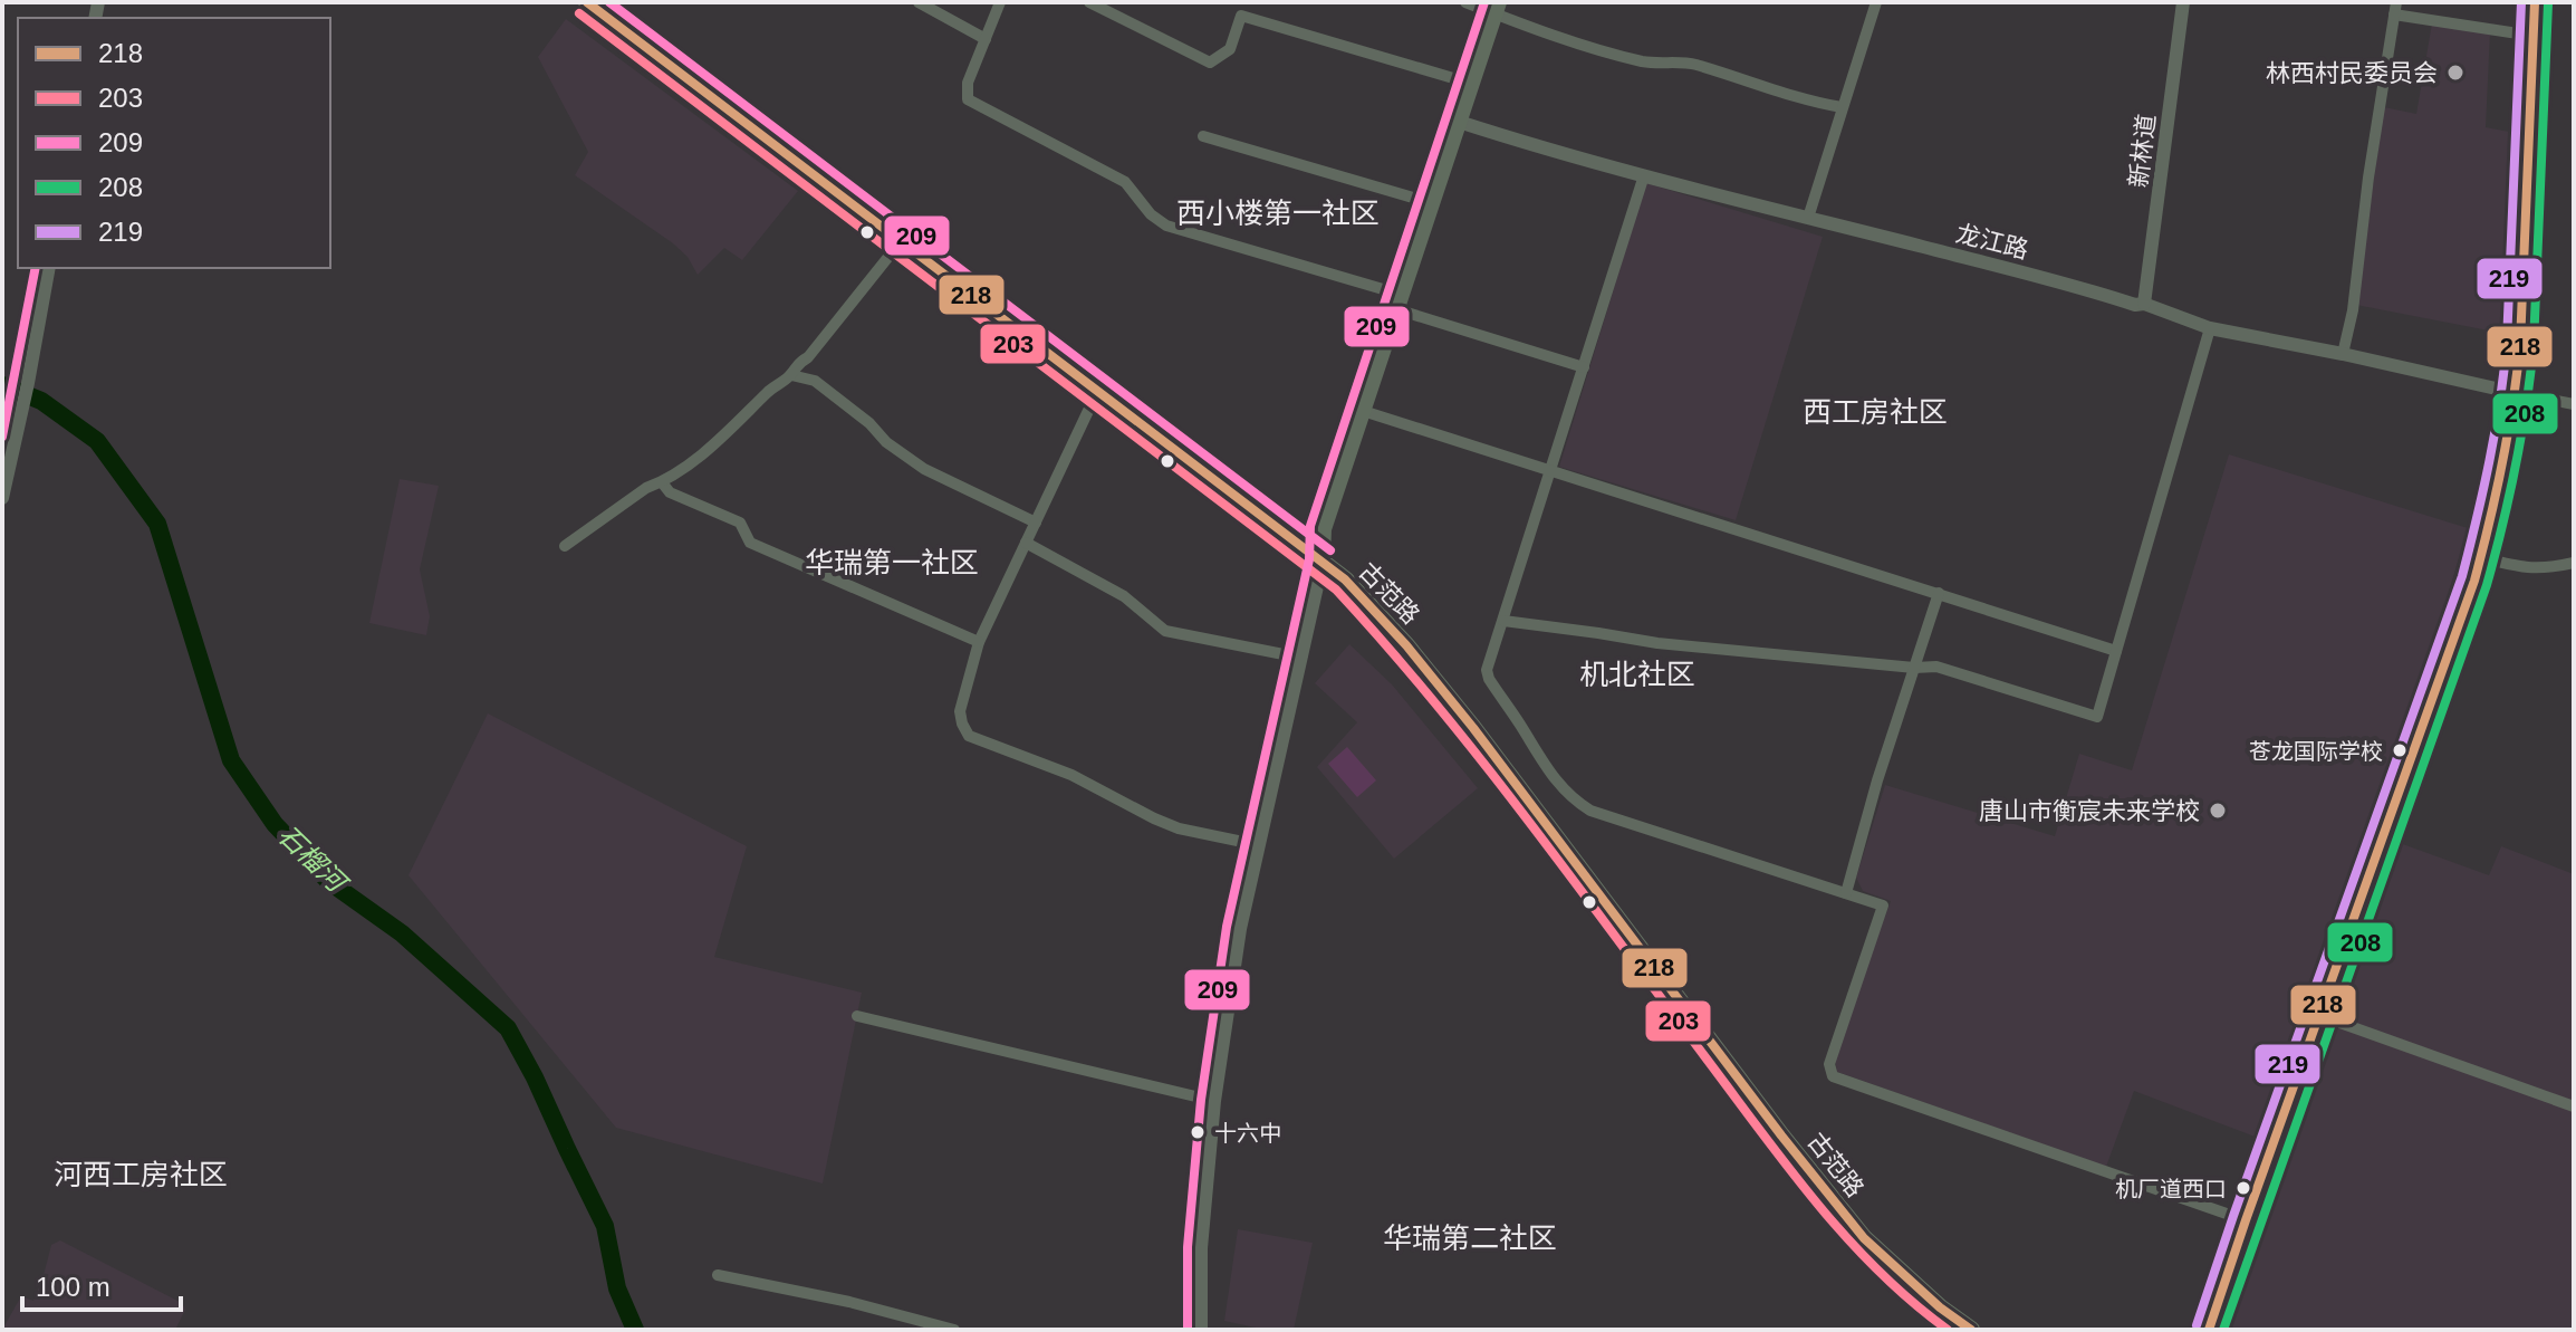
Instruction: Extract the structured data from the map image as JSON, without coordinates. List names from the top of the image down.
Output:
{
  "streets": {
    "main road": ["古范路"],
    "street": ["新林道", "龙江路"]
  },
  "crossings": [
    ["新林道", "龙江路"]
  ],
  "districts": [
    "西小楼第一社区",
    "西工房社区",
    "华瑞第一社区",
    "机北社区",
    "河西工房社区",
    "华瑞第二社区"
  ],
  "water": ["石榴河"],
  "places": [
    "林西村民委员会",
    "苍龙国际学校",
    "唐山市衡宸未来学校",
    "十六中",
    "机厂道西口"
  ],
  "lines": [
    "transit line 218",
    "transit line 209",
    "transit line 219",
    "transit line 208",
    "transit line 203"
  ],
  "legend": [
    "218",
    "203",
    "209",
    "208",
    "219"
  ],
  "scale_bar": "100 m"
}
